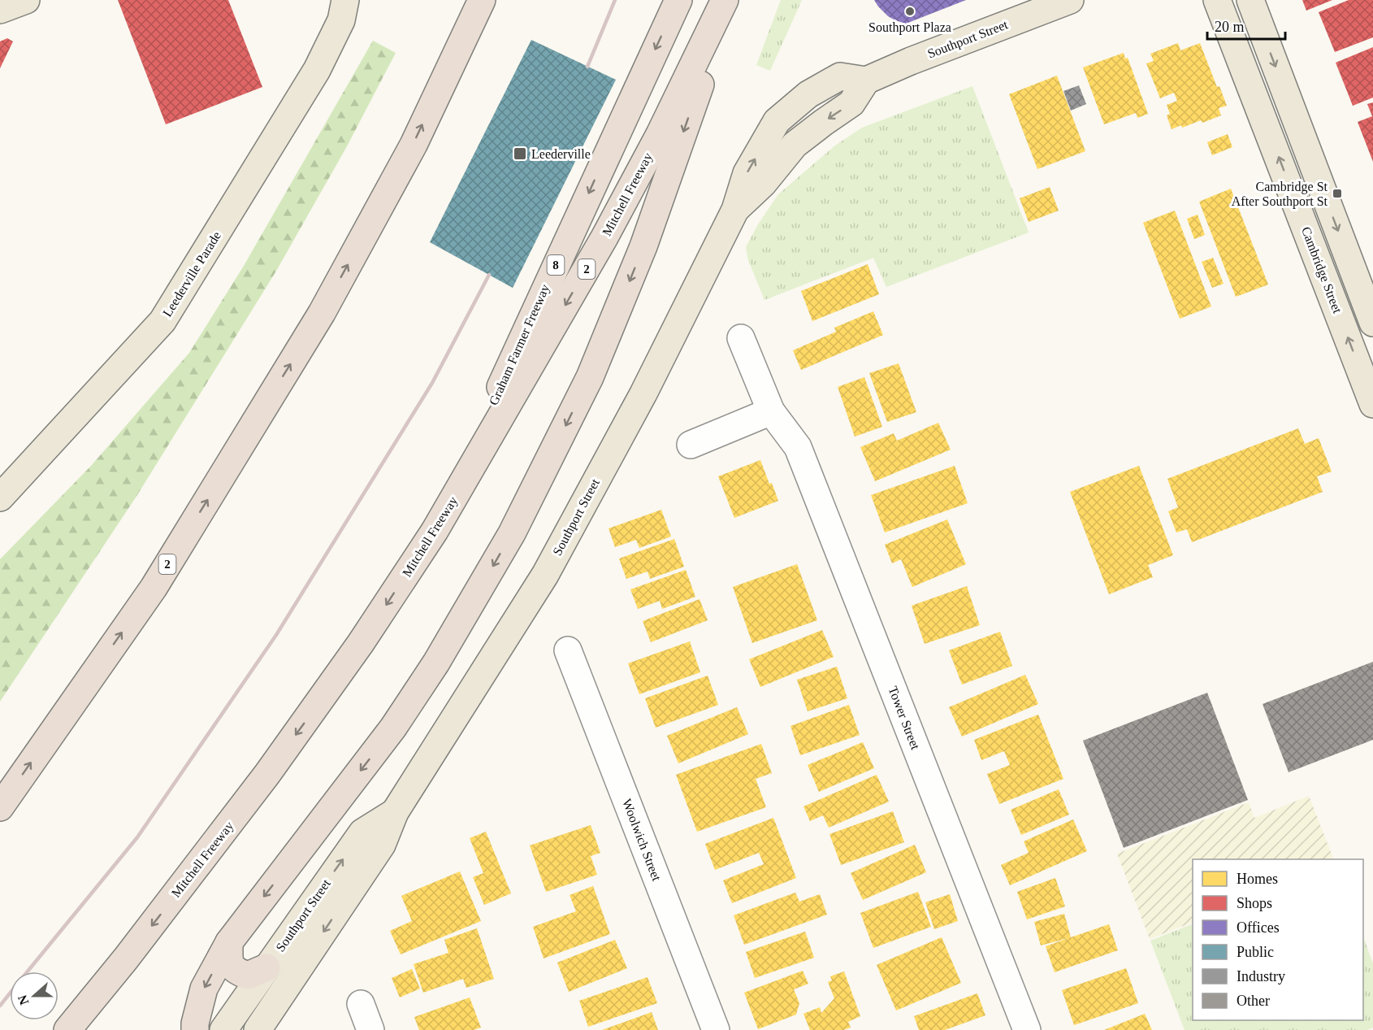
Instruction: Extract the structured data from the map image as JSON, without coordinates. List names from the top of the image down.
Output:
{
  "streets": {
    "highway": [
      "Mitchell Freeway",
      "8",
      "2",
      "Graham Farmer Freeway"
    ],
    "main road": ["Southport Street", "Cambridge Street", "Leederville Parade"],
    "street": ["Tower Street", "Woolwich Street"]
  },
  "crossings": [
    ["Mitchell Freeway", "Graham Farmer Freeway"]
  ],
  "places": {
    "other": ["Southport Plaza"],
    "transit": ["Leederville", "Cambridge St After Southport St"]
  },
  "legend": [
    "Homes",
    "Shops",
    "Offices",
    "Public",
    "Industry",
    "Other"
  ],
  "scale_bar": "20 m",
  "north": "left"
}
